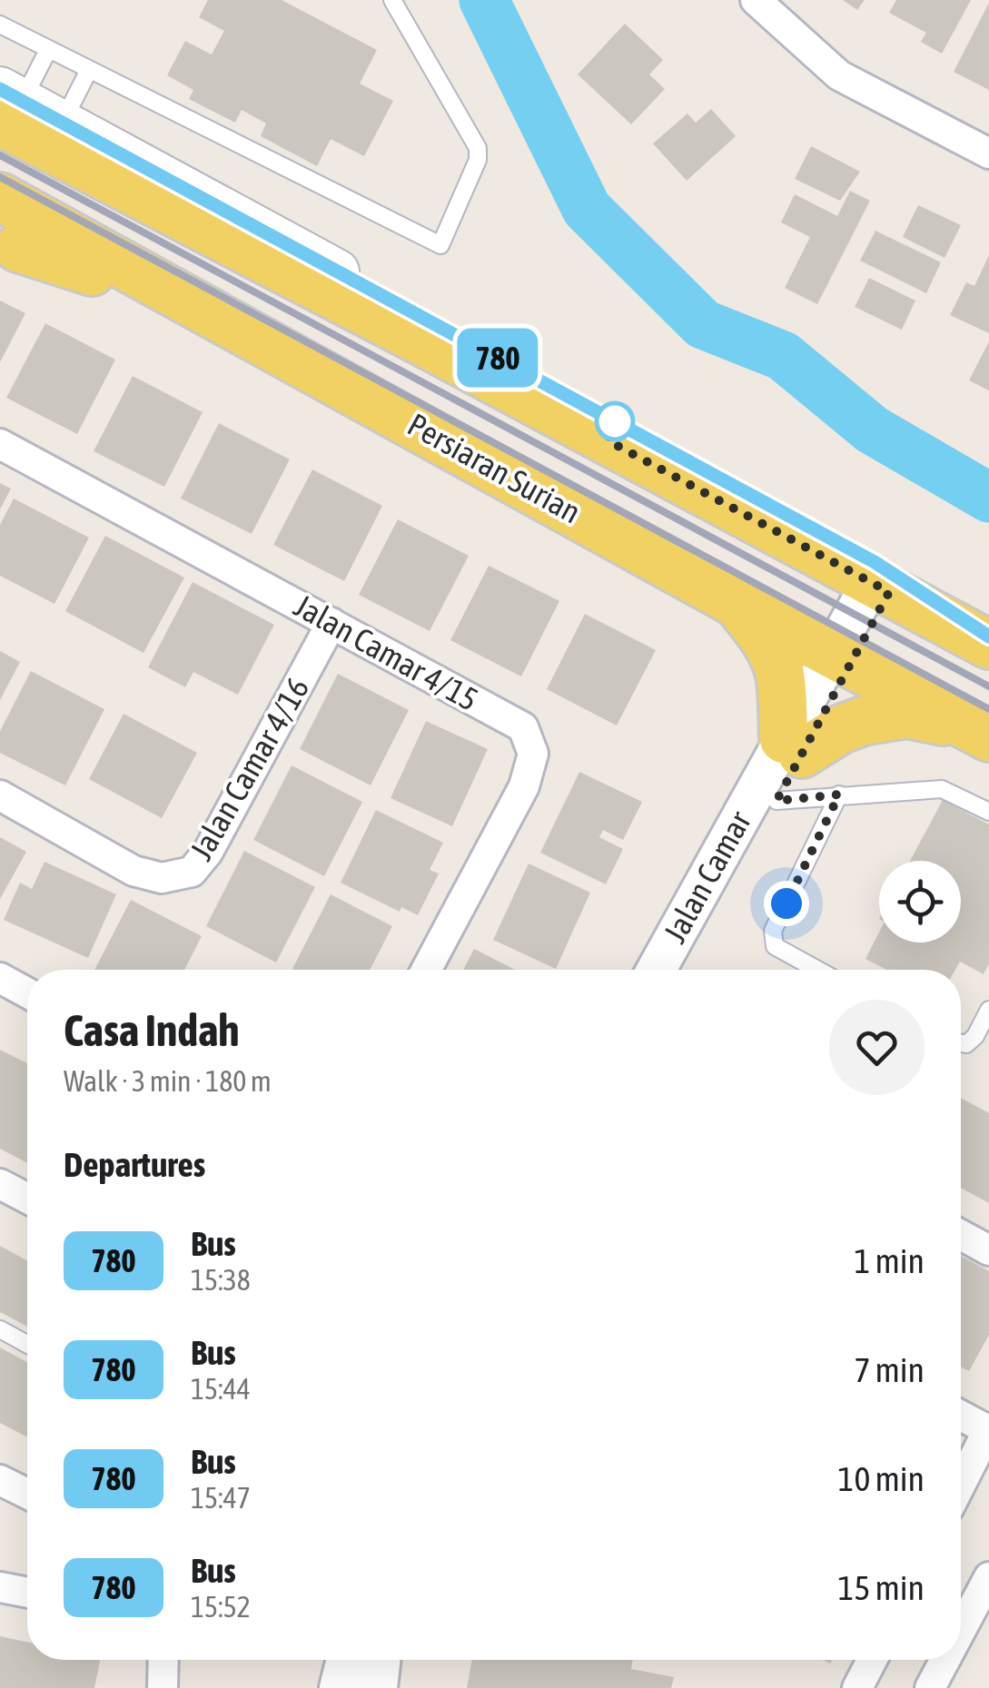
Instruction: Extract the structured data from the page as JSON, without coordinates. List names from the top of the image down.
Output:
{
  "streets": {
    "main road": ["Persiaran Surian"],
    "street": ["Jalan Camar 4/15", "Jalan Camar 4/16", "Jalan Camar"]
  },
  "crossings": [
    ["Persiaran Surian", "Jalan Camar"],
    ["Jalan Camar 4/15", "Jalan Camar 4/16"]
  ],
  "lines": ["bus line 780"],
  "page": {
    "on_map": "780",
    "heading": [
      ["Casa Indah", "Walk · 3 min · 180 m"],
      "Departures"
    ],
    "list": [
      {
        "mark": "780",
        "name": "Bus",
        "note": "15:38",
        "value": "1 min"
      },
      {
        "mark": "780",
        "name": "Bus",
        "note": "15:44",
        "value": "7 min"
      },
      {
        "mark": "780",
        "name": "Bus",
        "note": "15:47",
        "value": "10 min"
      },
      {
        "mark": "780",
        "name": "Bus",
        "note": "15:52",
        "value": "15 min"
      }
    ]
  }
}
